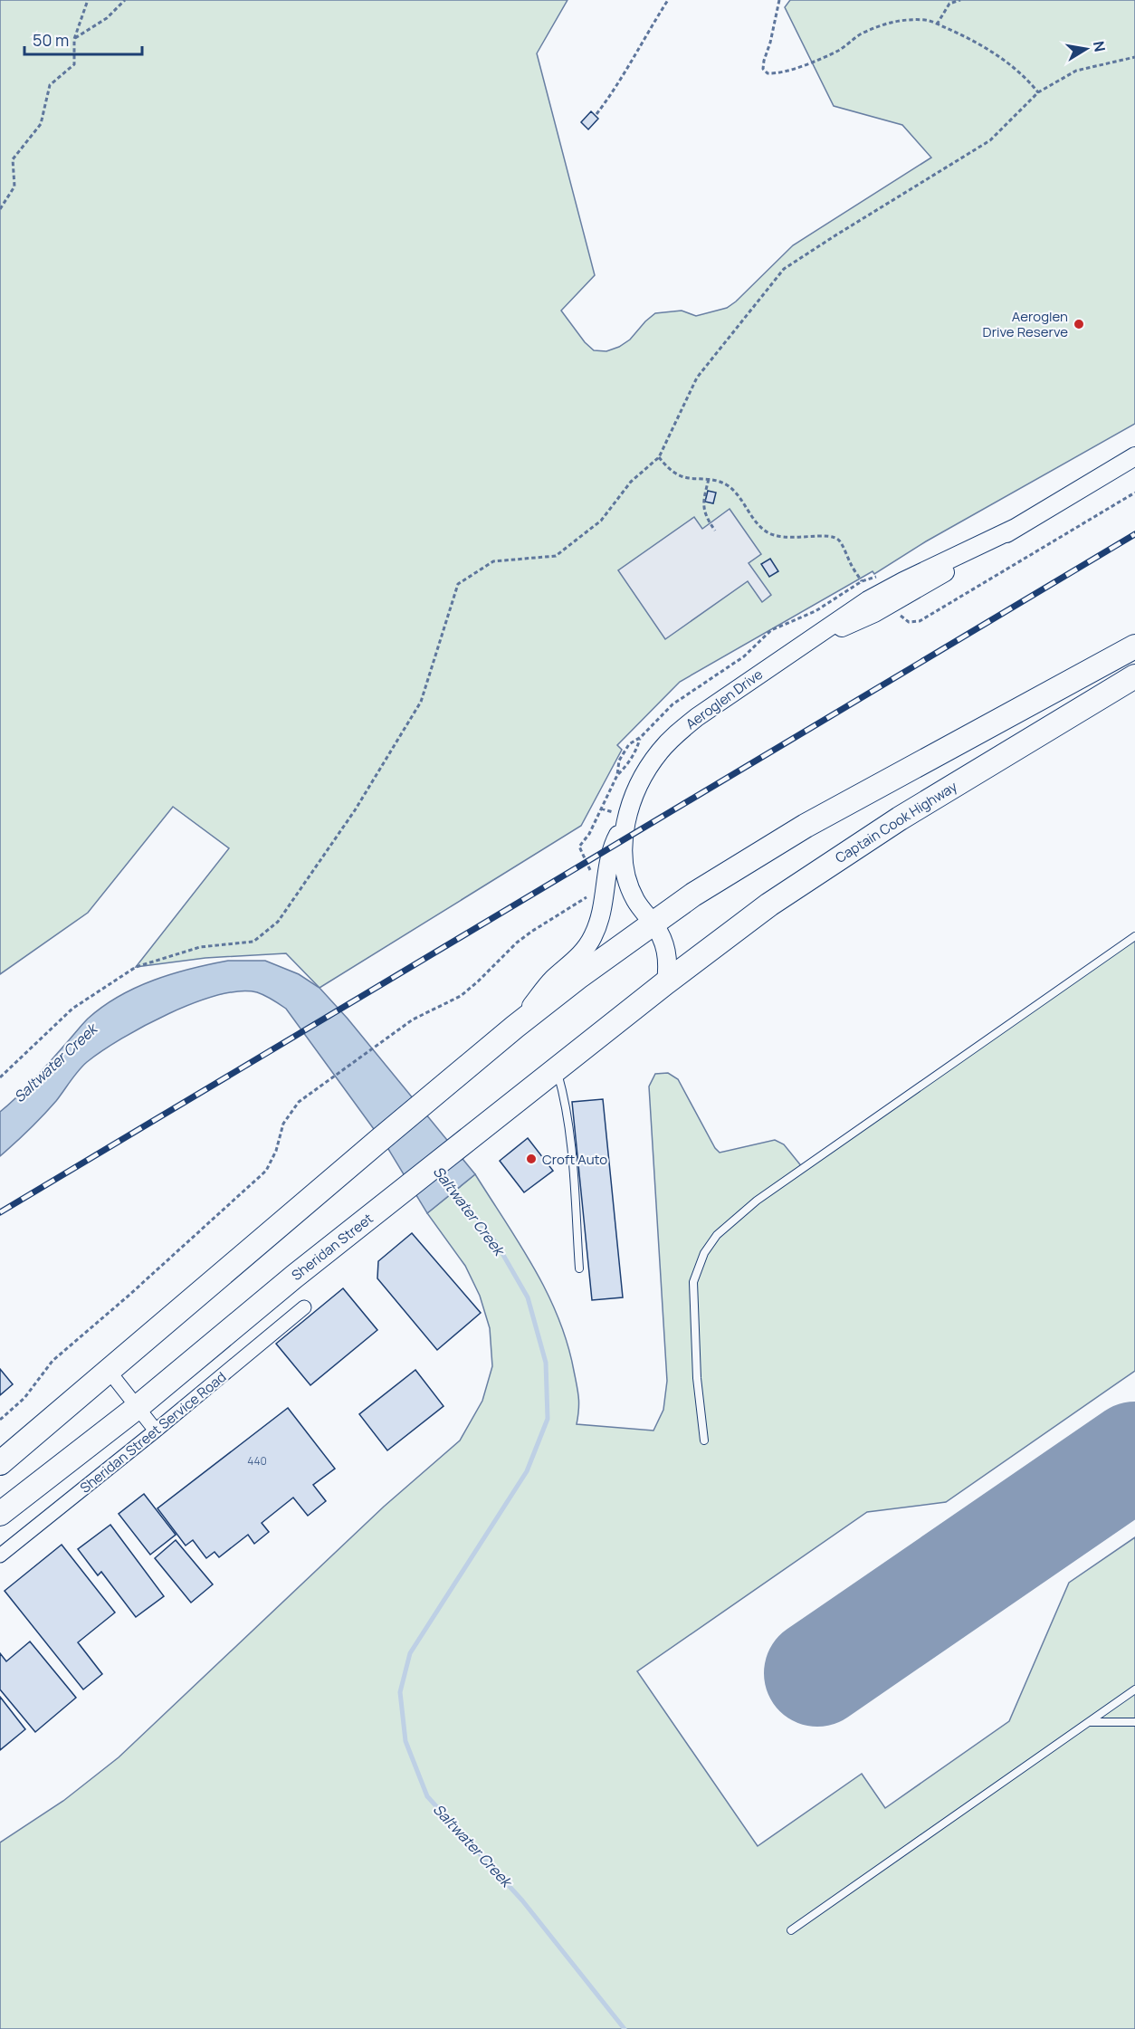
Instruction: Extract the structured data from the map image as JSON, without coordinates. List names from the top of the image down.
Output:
{
  "streets": {
    "highway": ["Captain Cook Highway", "Sheridan Street"],
    "street": ["Aeroglen Drive", "Sheridan Street Service Road"]
  },
  "crossings": [
    ["Aeroglen Drive", "Captain Cook Highway"],
    ["Aeroglen Drive", "Sheridan Street"],
    ["Captain Cook Highway", "Sheridan Street"]
  ],
  "water": ["Saltwater Creek"],
  "places": ["Aeroglen Drive Reserve", "Croft Auto"],
  "house_numbers": ["440"],
  "scale_bar": "50 m",
  "north": "right"
}
